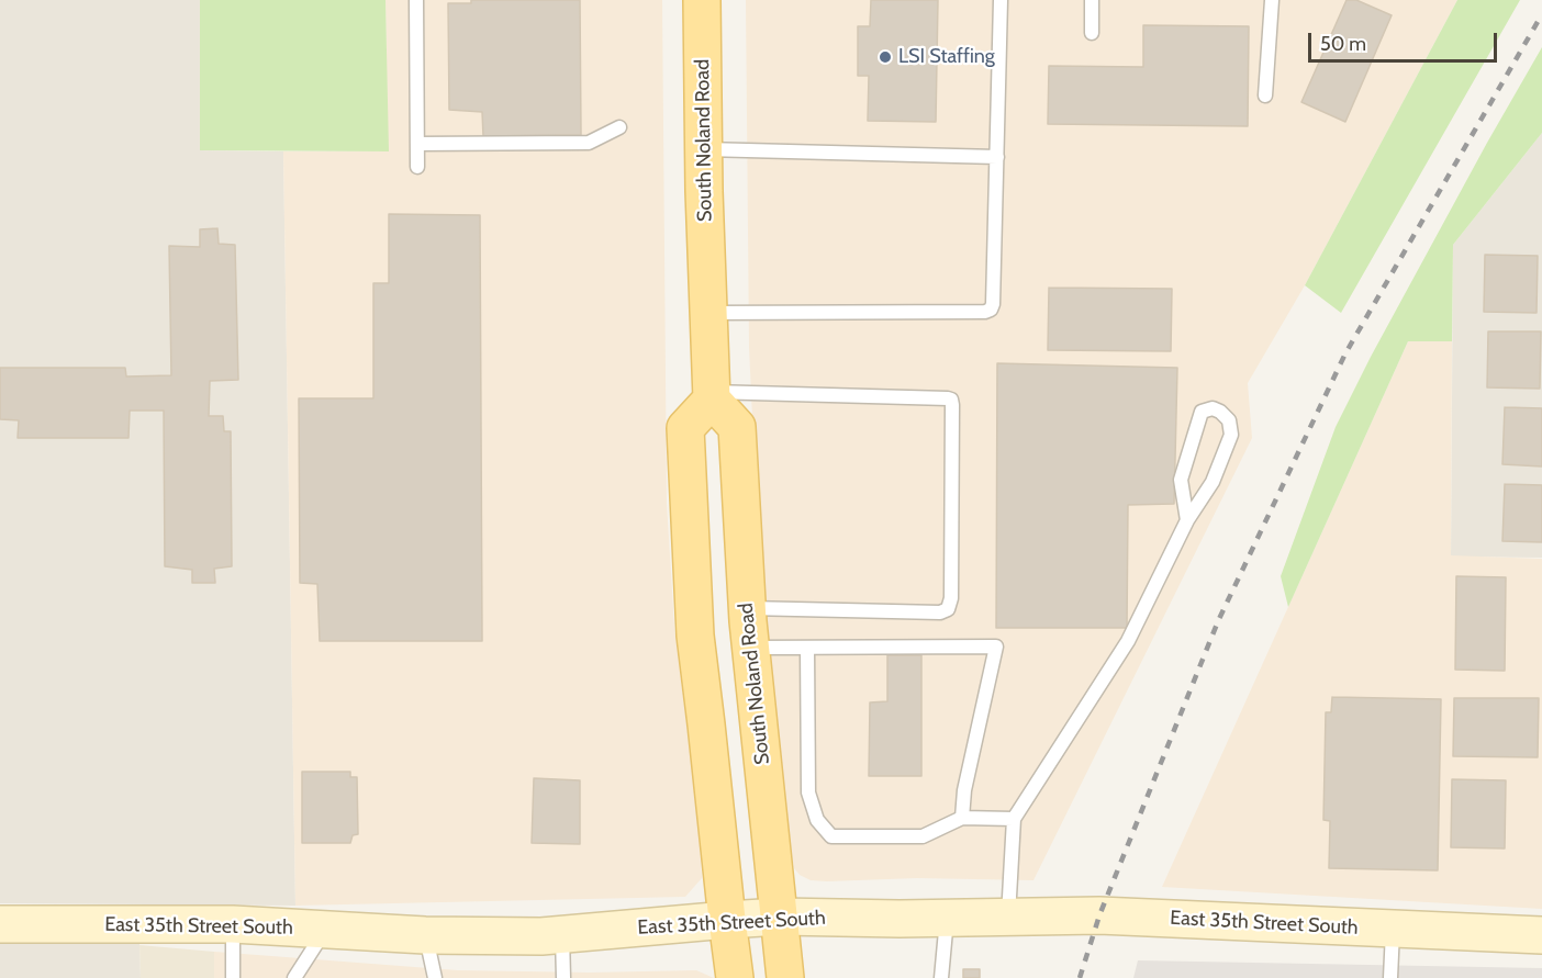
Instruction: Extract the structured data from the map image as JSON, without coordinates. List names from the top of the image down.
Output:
{
  "streets": {
    "main road": ["South Noland Road", "East 35th Street South"]
  },
  "crossings": [
    ["South Noland Road", "East 35th Street South"]
  ],
  "places": ["LSI Staffing"],
  "scale_bar": "50 m"
}
